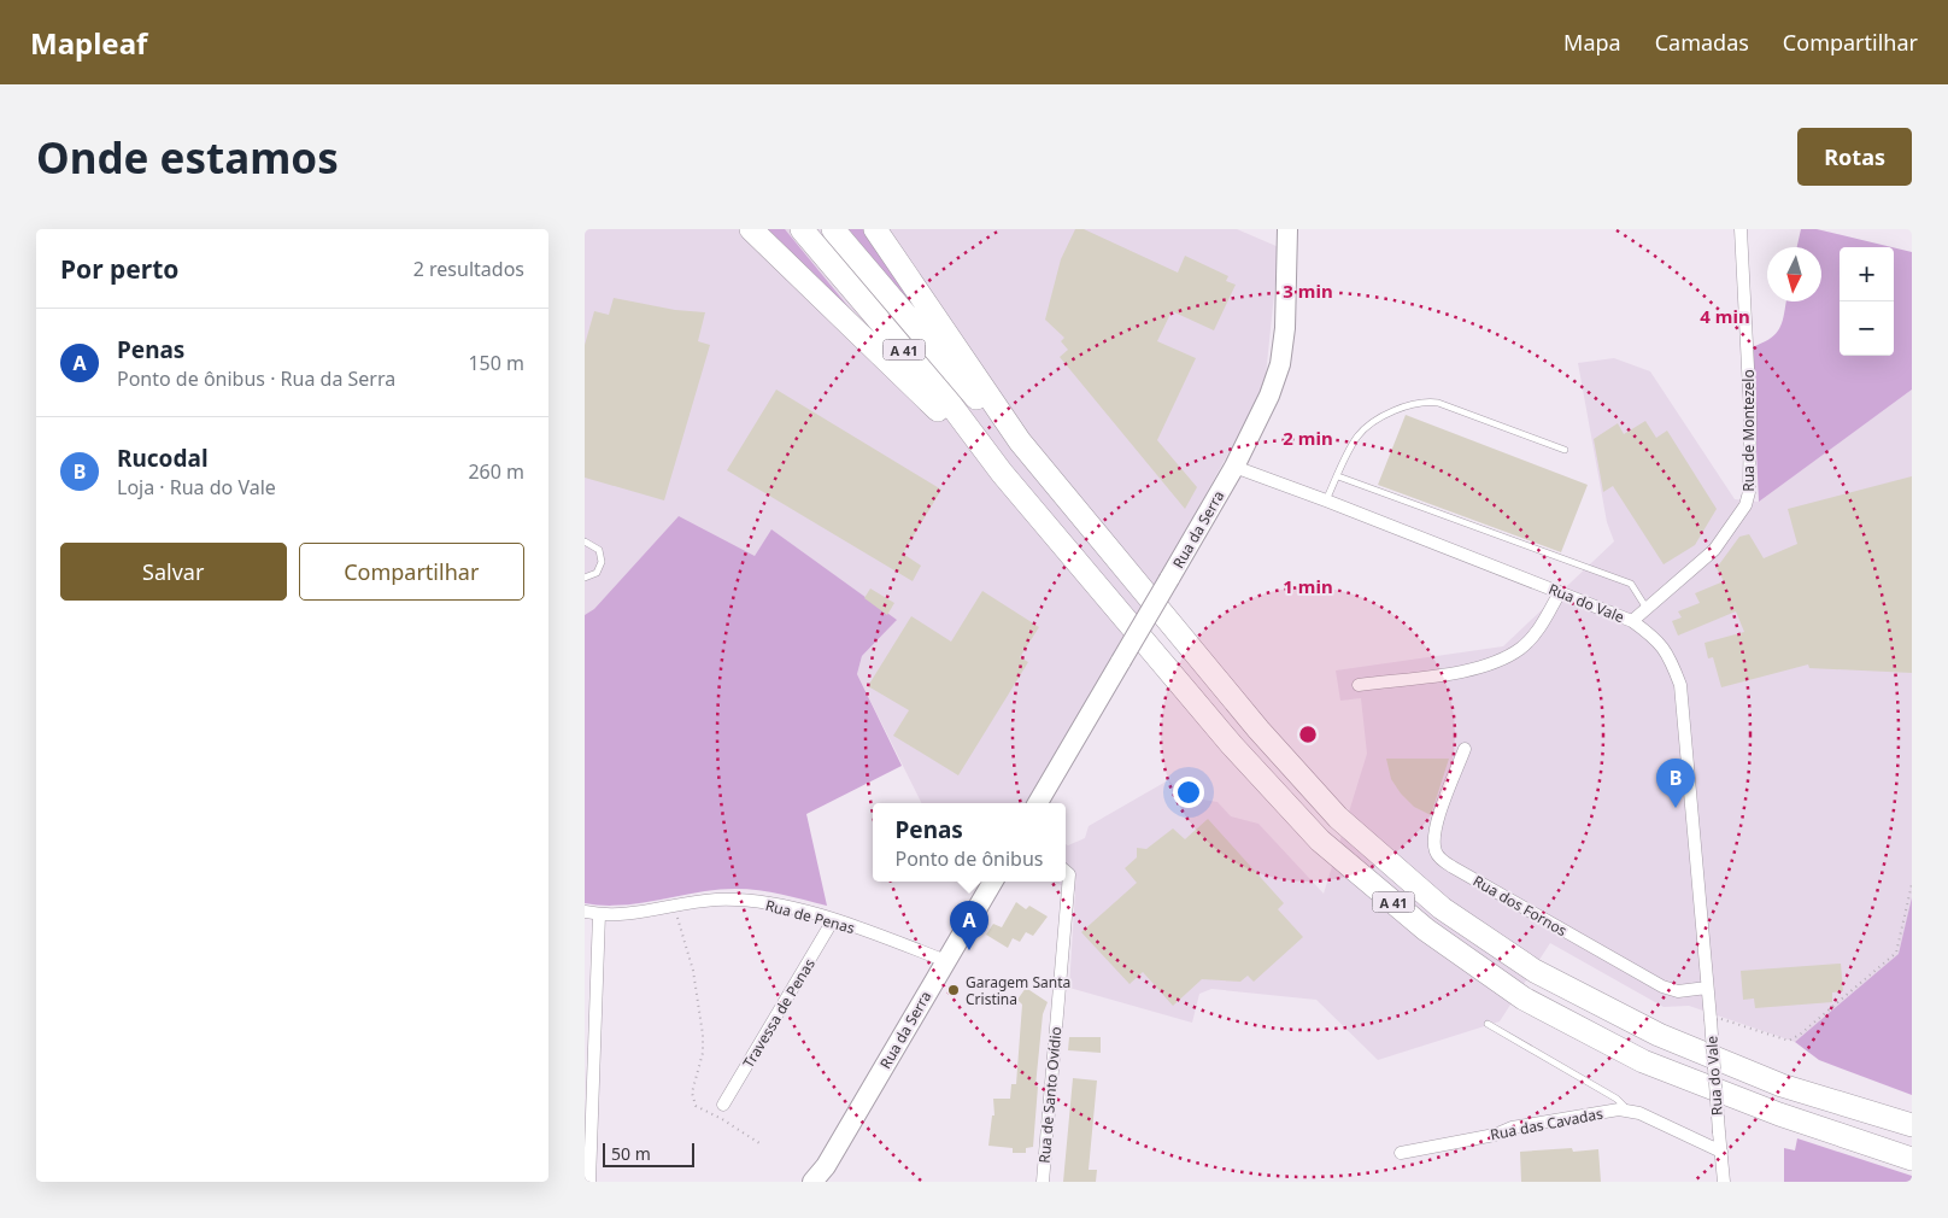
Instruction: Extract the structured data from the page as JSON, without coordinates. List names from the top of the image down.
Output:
{
  "streets": {
    "highway": ["A 41"],
    "main road": ["Rua da Serra"],
    "street": [
      "Rua de Montezelo",
      "Rua do Vale",
      "Rua dos Fornos",
      "Rua de Penas",
      "Travessa de Penas",
      "Rua de Santo Ovídio",
      "Rua das Cavadas"
    ]
  },
  "crossings": [
    ["Rua de Montezelo", "Rua do Vale"],
    ["Rua da Serra", "Rua do Vale"],
    ["Rua da Serra", "Rua de Penas"],
    ["Rua do Vale", "Rua dos Fornos"],
    ["Rua do Vale", "Rua das Cavadas"],
    ["Rua de Penas", "Travessa de Penas"]
  ],
  "places": ["Garagem Santa Cristina"],
  "scale_bar": "50 m",
  "north": "bottom",
  "page": {
    "header": "Mapleaf",
    "nav": ["Mapa", "Camadas", "Compartilhar"],
    "buttons": [
      "Rotas",
      ["Salvar", "Compartilhar"]
    ],
    "title": "Onde estamos",
    "heading": ["Por perto", "2 resultados"],
    "map_buttons": ["+", "−"],
    "list": [
      {
        "mark": "A",
        "name": "Penas",
        "note": "Ponto de ônibus · Rua da Serra",
        "value": "150 m"
      },
      {
        "mark": "B",
        "name": "Rucodal",
        "note": "Loja · Rua do Vale",
        "value": "260 m"
      }
    ],
    "pins": ["B", "A"],
    "popup": ["Penas", "Ponto de ônibus"],
    "scale": "50 m"
  },
  "rings": [
    "3 min",
    "4 min",
    "2 min",
    "1 min"
  ]
}
